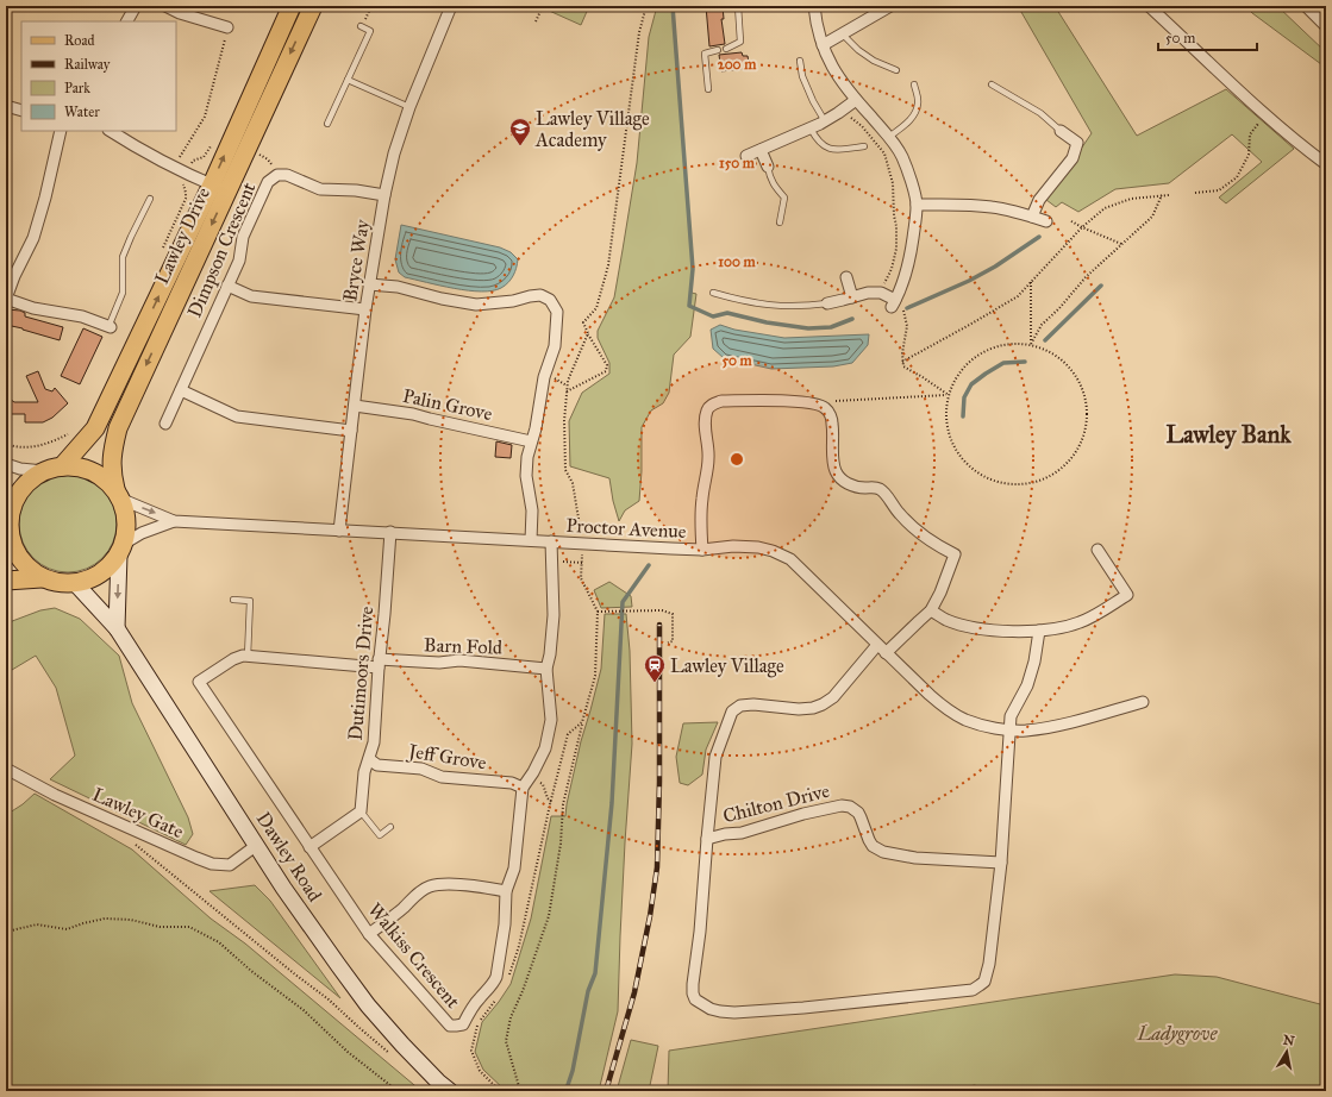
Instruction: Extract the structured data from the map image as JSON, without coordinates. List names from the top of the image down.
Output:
{
  "streets": {
    "main road": ["Lawley Drive"],
    "street": [
      "Dimpson Crescent",
      "Bryce Way",
      "Palin Grove",
      "Proctor Avenue",
      "Barn Fold",
      "Dutimoors Drive",
      "Jeff Grove",
      "Chilton Drive",
      "Lawley Gate",
      "Dawley Road",
      "Walkiss Crescent"
    ]
  },
  "crossings": [
    ["Lawley Drive", "Proctor Avenue"],
    ["Lawley Drive", "Dawley Road"],
    ["Dimpson Crescent", "Bryce Way"],
    ["Bryce Way", "Palin Grove"],
    ["Bryce Way", "Proctor Avenue"],
    ["Proctor Avenue", "Dutimoors Drive"],
    ["Proctor Avenue", "Chilton Drive"],
    ["Proctor Avenue", "Dawley Road"],
    ["Proctor Avenue", "Walkiss Crescent"],
    ["Barn Fold", "Dutimoors Drive"],
    ["Barn Fold", "Walkiss Crescent"],
    ["Dutimoors Drive", "Jeff Grove"],
    ["Dutimoors Drive", "Walkiss Crescent"],
    ["Jeff Grove", "Walkiss Crescent"],
    ["Lawley Gate", "Dawley Road"]
  ],
  "districts": ["Lawley Bank"],
  "parks": ["Ladygrove"],
  "places": {
    "school or university": ["Lawley Village Academy"],
    "station": ["Lawley Village"]
  },
  "legend": [
    "Road",
    "Railway",
    "Park",
    "Water"
  ],
  "scale_bar": "50 m",
  "north": "top",
  "rings": [
    "200 m",
    "150 m",
    "100 m",
    "50 m"
  ]
}
